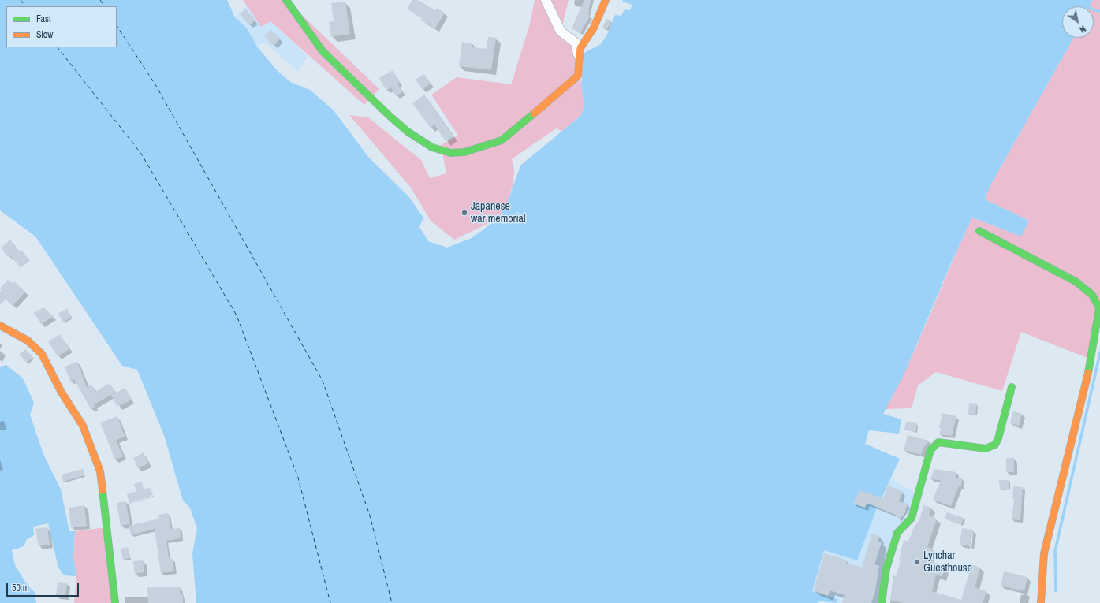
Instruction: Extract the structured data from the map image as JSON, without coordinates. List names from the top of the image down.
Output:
{
  "places": ["Japanese war memorial", "Lynchar Guesthouse"],
  "legend": ["Fast", "Slow"],
  "scale_bar": "50 m",
  "north": "bottom right"
}
